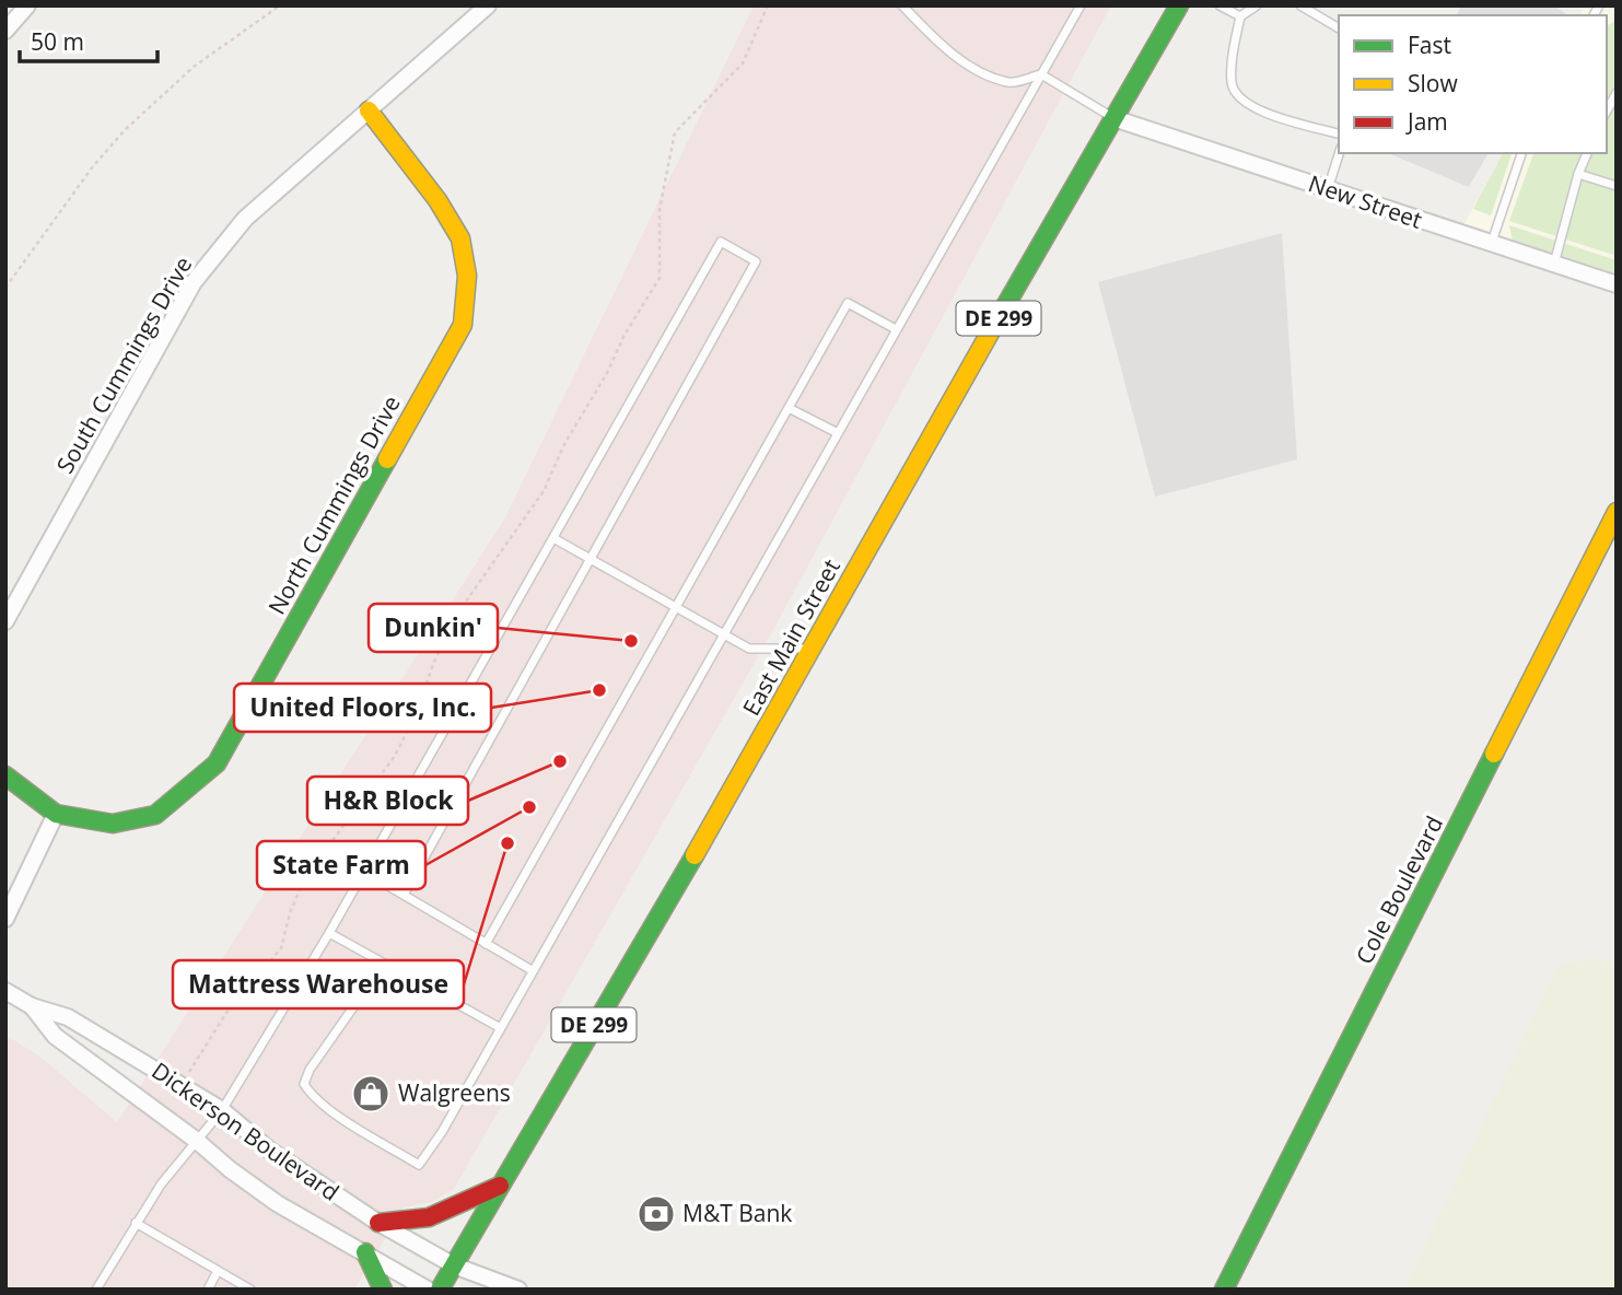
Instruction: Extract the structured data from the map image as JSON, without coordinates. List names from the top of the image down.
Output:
{
  "streets": {
    "street": [
      "New Street",
      "DE 299",
      "South Cummings Drive",
      "North Cummings Drive",
      "East Main Street",
      "Cole Boulevard",
      "Dickerson Boulevard"
    ]
  },
  "crossings": [
    ["New Street", "East Main Street"],
    ["South Cummings Drive", "North Cummings Drive"],
    ["East Main Street", "Dickerson Boulevard"]
  ],
  "places": {
    "other": [
      "Dunkin'",
      "United Floors, Inc.",
      "H&R Block",
      "State Farm",
      "Mattress Warehouse"
    ],
    "shop": ["Walgreens"],
    "bank": ["M&T Bank"]
  },
  "legend": ["Fast", "Slow", "Jam"],
  "scale_bar": "50 m"
}
